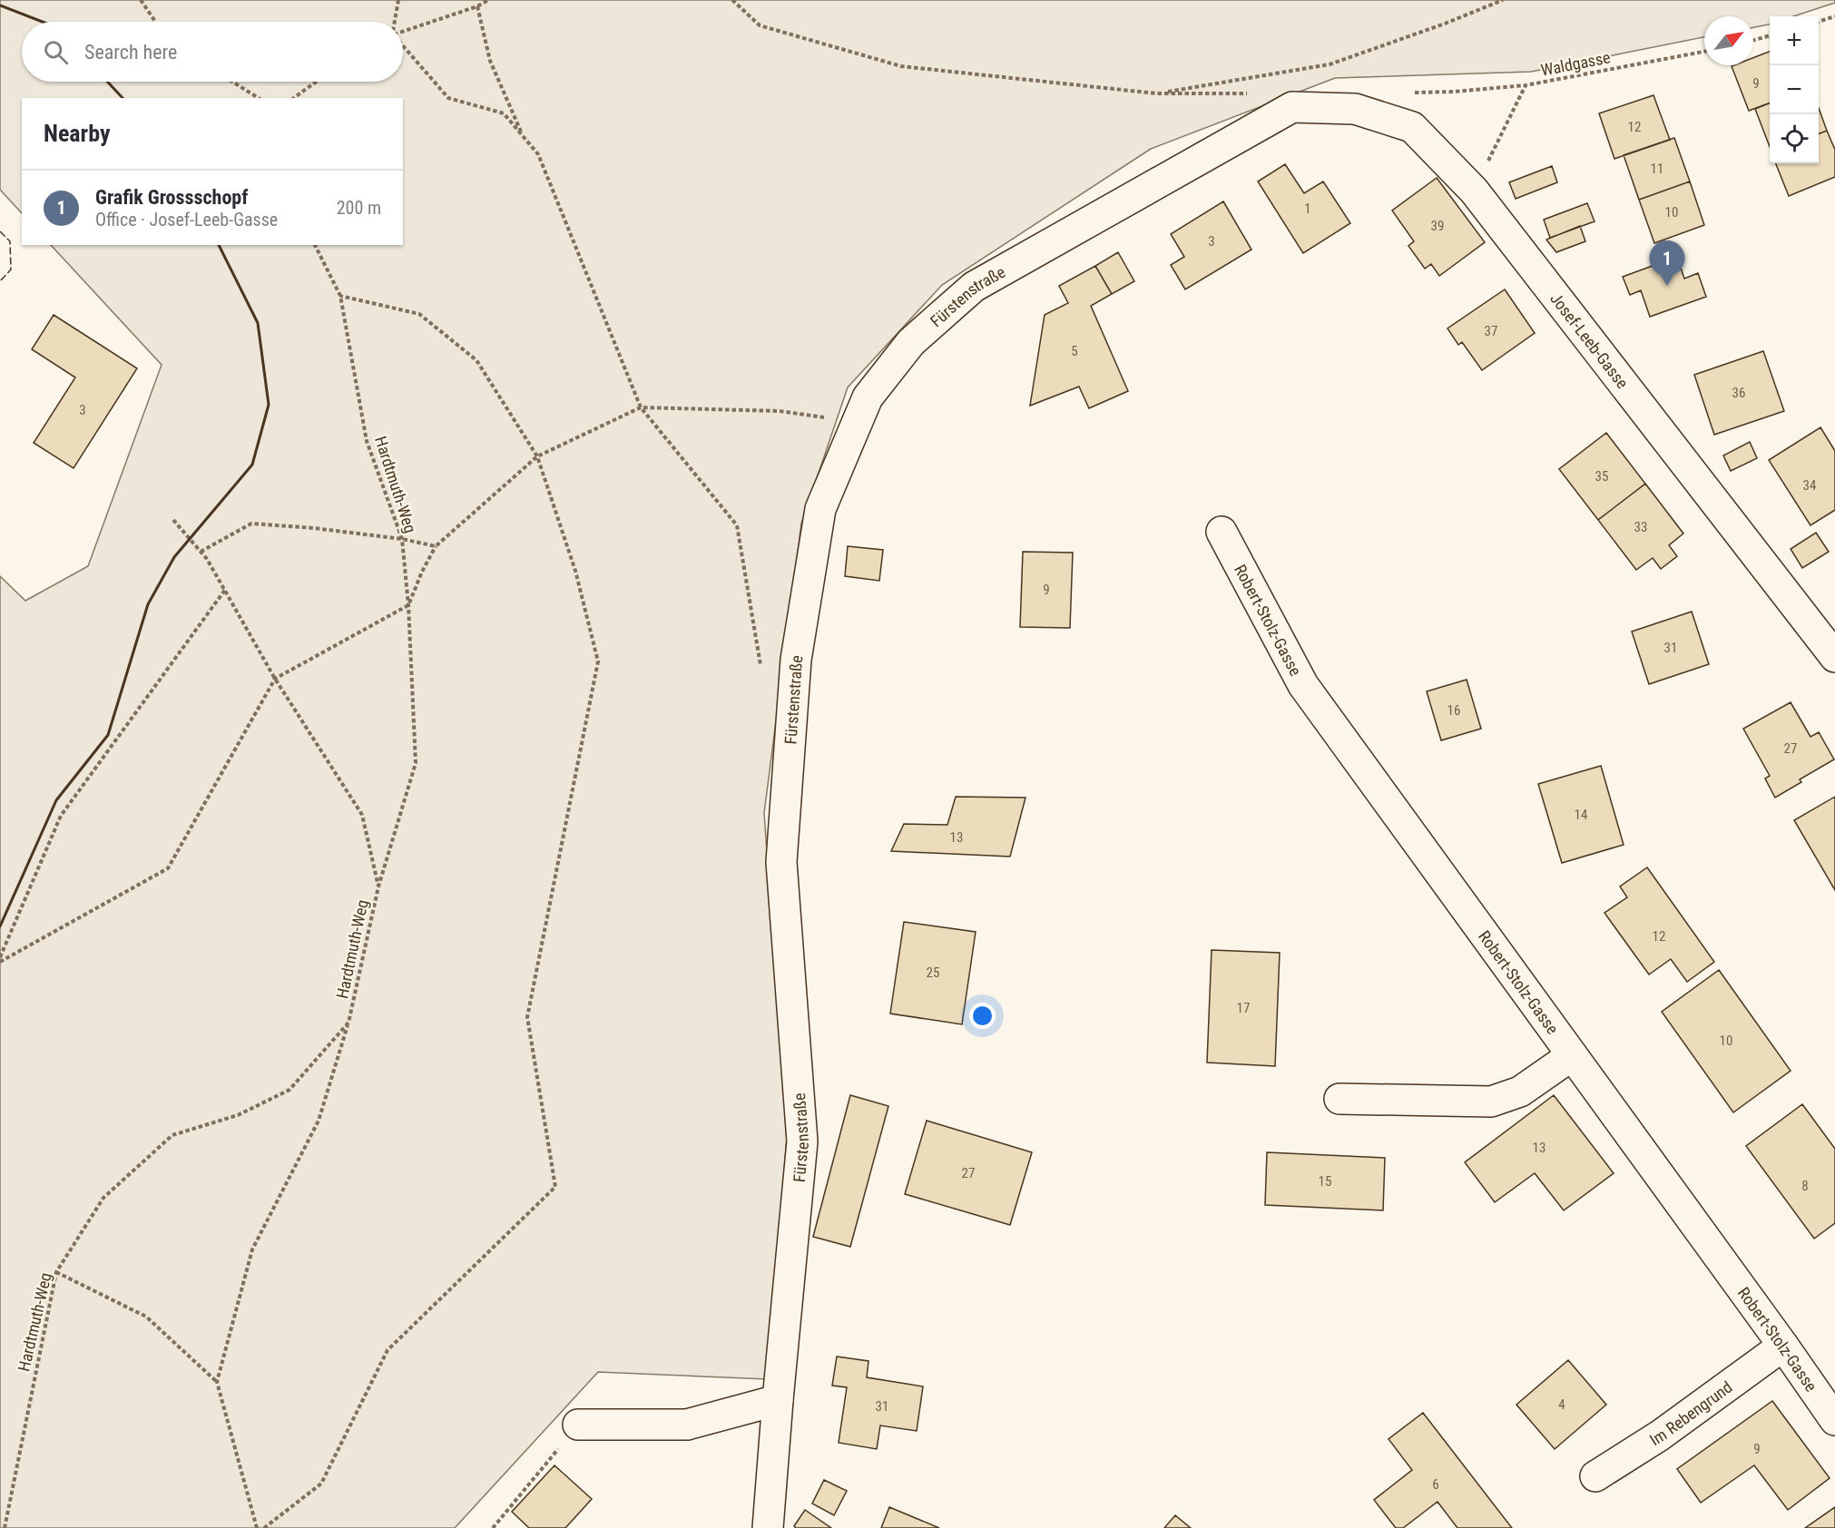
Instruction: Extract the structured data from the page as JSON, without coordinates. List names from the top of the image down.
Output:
{
  "streets": {
    "street": [
      "Fürstenstraße",
      "Josef-Leeb-Gasse",
      "Robert-Stolz-Gasse",
      "Im Rebengrund"
    ],
    "path": ["Waldgasse", "Hardtmuth-Weg"]
  },
  "crossings": [
    ["Waldgasse", "Josef-Leeb-Gasse"],
    ["Fürstenstraße", "Josef-Leeb-Gasse"],
    ["Robert-Stolz-Gasse", "Im Rebengrund"]
  ],
  "house_numbers": [
    "9",
    "12",
    "11",
    "1",
    "10",
    "39",
    "3",
    "37",
    "5",
    "36",
    "3",
    "35",
    "34",
    "33",
    "9",
    "31",
    "16",
    "27",
    "14",
    "13",
    "12",
    "25",
    "17",
    "10",
    "13",
    "27",
    "15",
    "8",
    "4",
    "31",
    "9",
    "6"
  ],
  "north": "top right",
  "page": {
    "map_buttons": ["+", "−"],
    "search": "Search here",
    "heading": "Nearby",
    "list": [
      {
        "mark": "1",
        "name": "Grafik Grossschopf",
        "note": "Office · Josef-Leeb-Gasse",
        "value": "200 m"
      }
    ],
    "pins": "1"
  }
}
